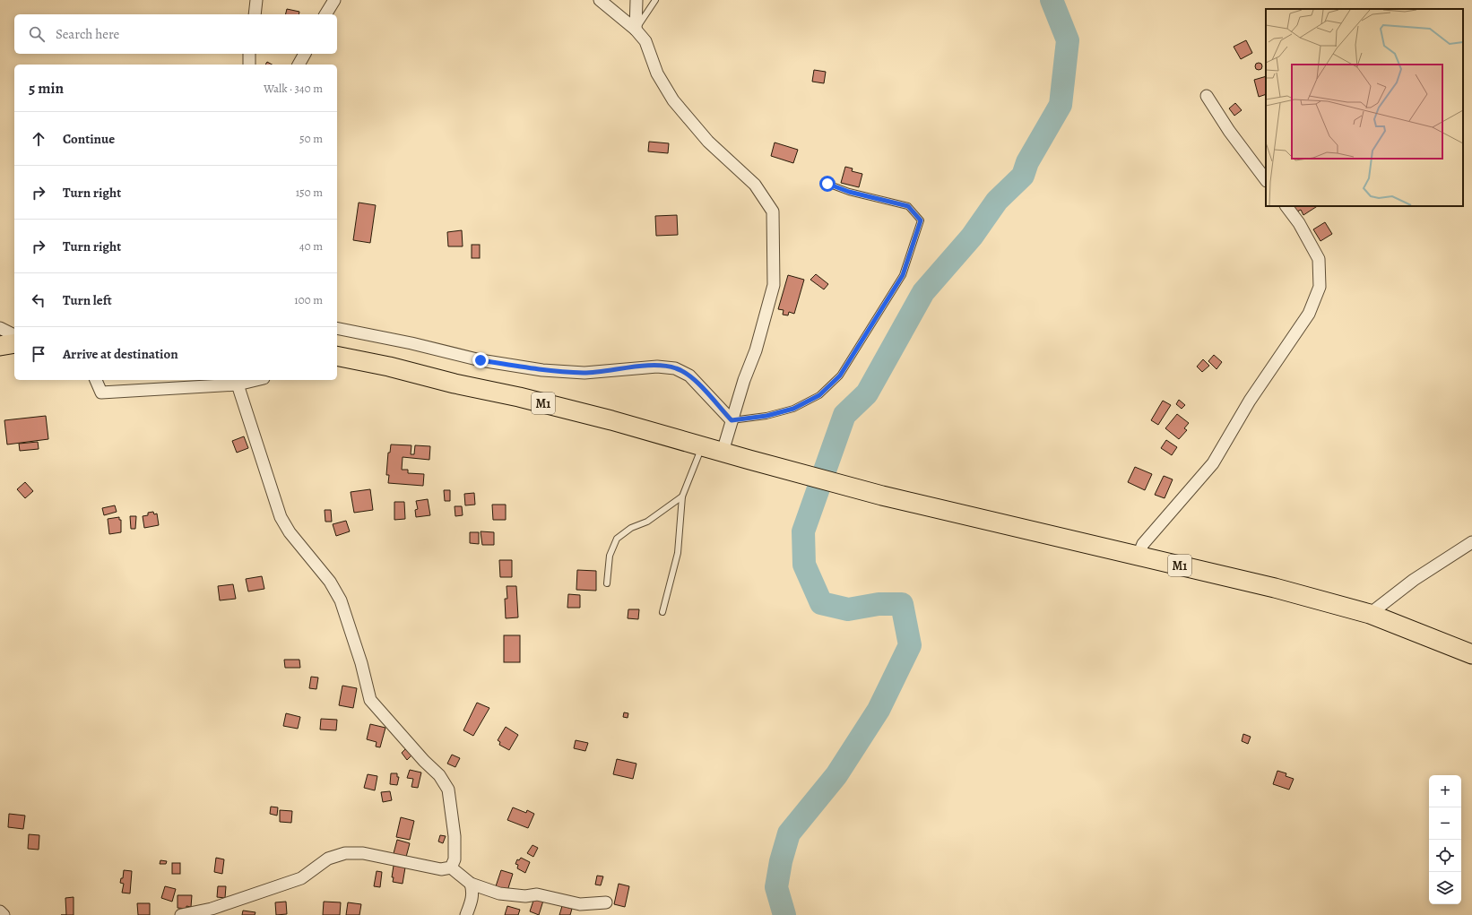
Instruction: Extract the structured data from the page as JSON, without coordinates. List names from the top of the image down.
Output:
{
  "streets": {
    "highway": ["M1"]
  },
  "page": {
    "search": "Search here",
    "heading": ["5 min", "Walk · 340 m"],
    "list": [
      ["Continue", "50 m"],
      ["Turn right", "150 m"],
      ["Turn right", "40 m"],
      ["Turn left", "100 m"],
      "Arrive at destination"
    ],
    "map_buttons": ["+", "−"]
  }
}
